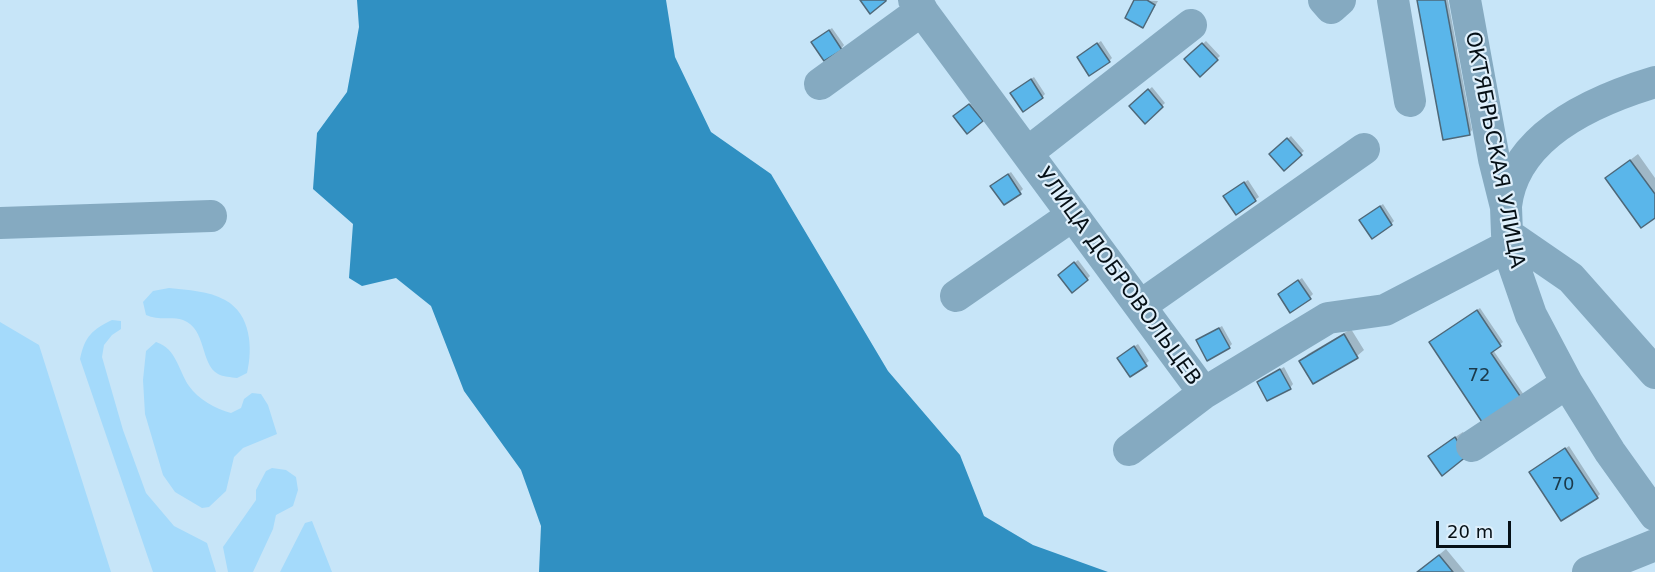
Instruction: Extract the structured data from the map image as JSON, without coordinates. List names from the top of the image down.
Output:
{
  "streets": {
    "street": ["ОКТЯБРЬСКАЯ УЛИЦА", "УЛИЦА ДОБРОВОЛЬЦЕВ"]
  },
  "crossings": [
    ["ОКТЯБРЬСКАЯ УЛИЦА", "УЛИЦА ДОБРОВОЛЬЦЕВ"]
  ],
  "house_numbers": ["72", "70"],
  "scale_bar": "20 m"
}
